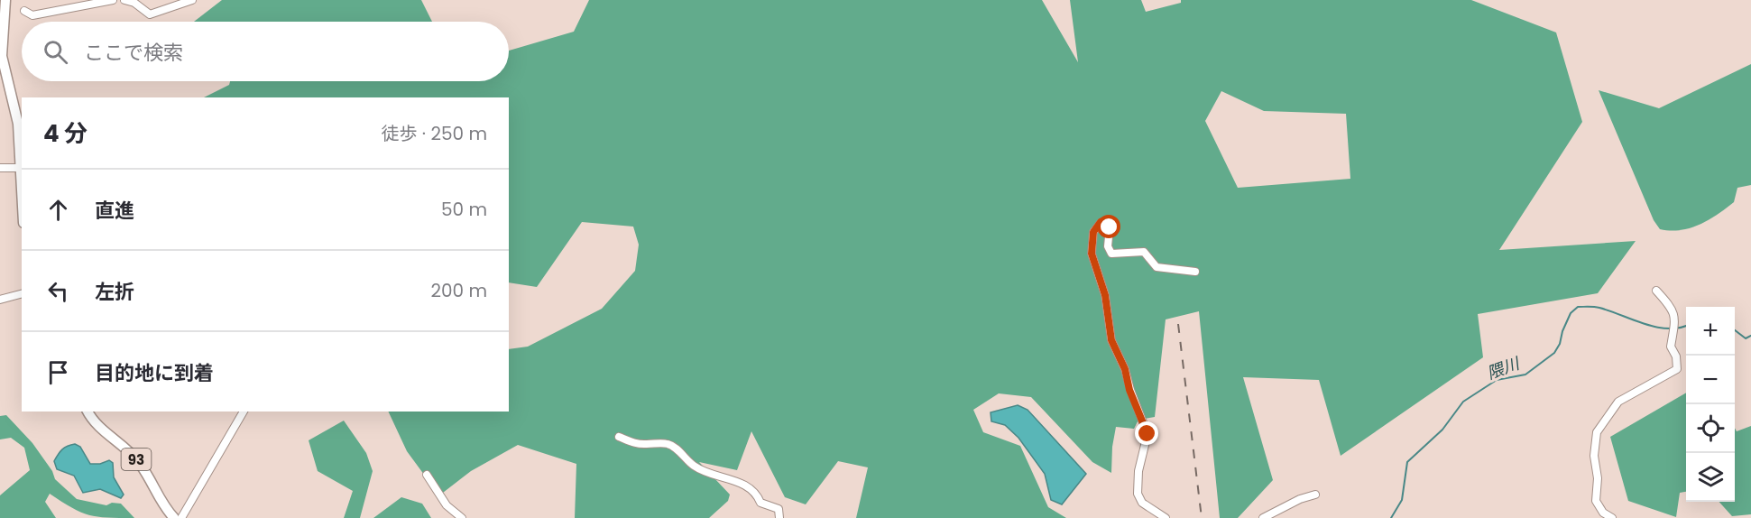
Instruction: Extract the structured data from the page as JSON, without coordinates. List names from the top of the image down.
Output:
{
  "streets": {
    "main road": ["93"]
  },
  "water": ["隈川"],
  "page": {
    "search": "ここで検索",
    "heading": ["4 分", "徒歩 · 250 m"],
    "list": [
      ["直進", "50 m"],
      ["左折", "200 m"],
      "目的地に到着"
    ],
    "map_buttons": ["+", "−"]
  }
}
